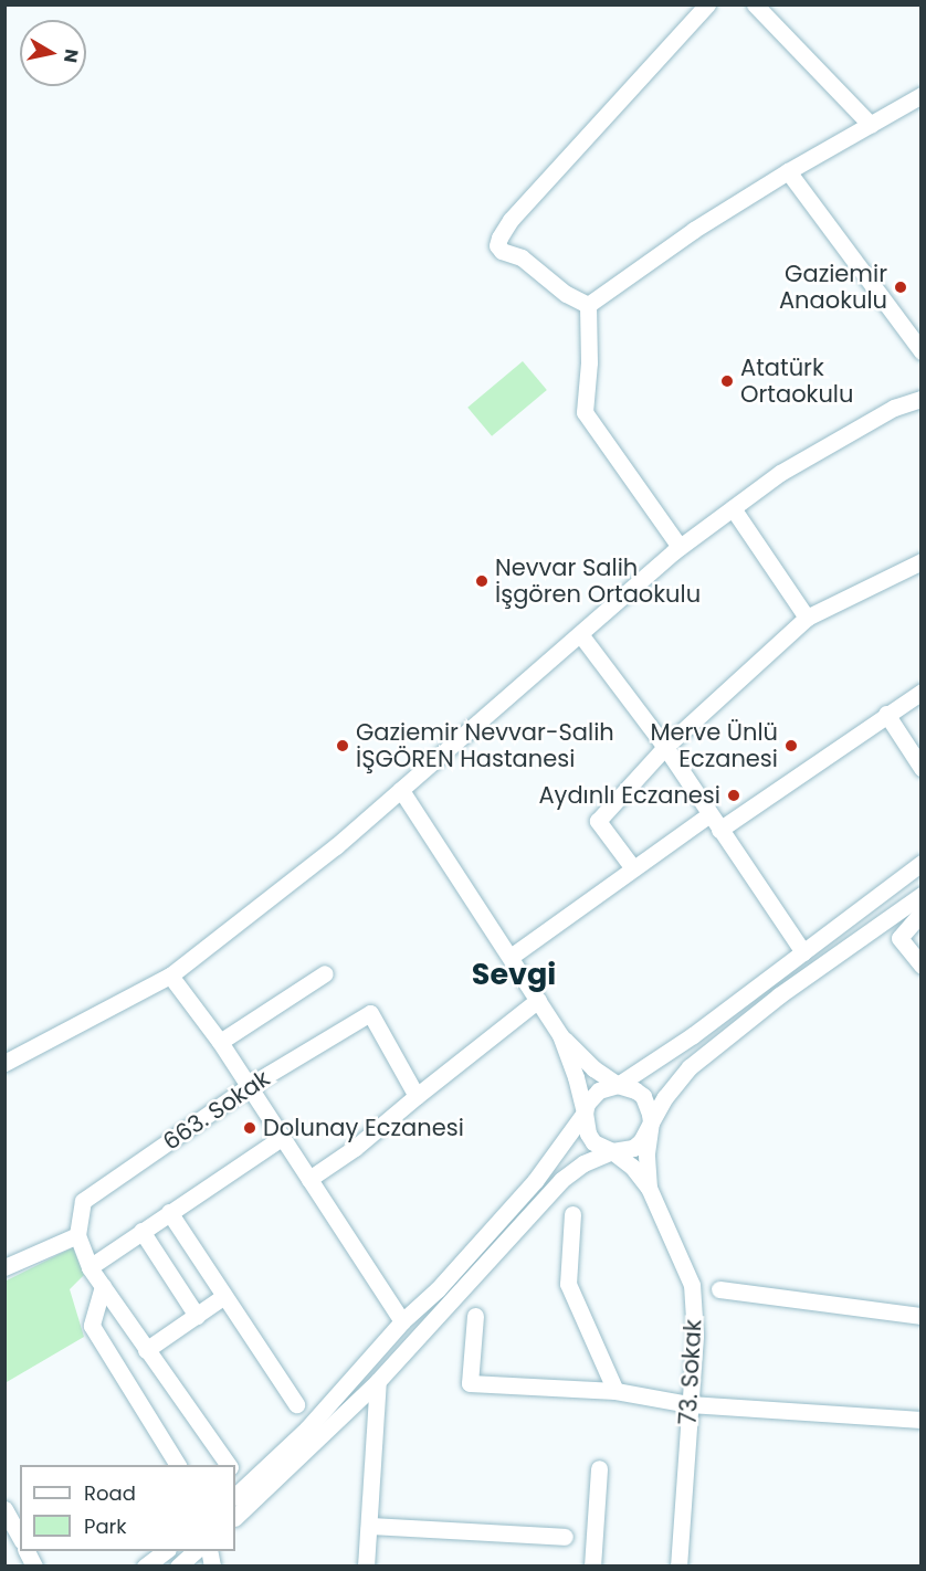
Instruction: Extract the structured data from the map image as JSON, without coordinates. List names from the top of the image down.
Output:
{
  "streets": {
    "street": ["663. Sokak", "73. Sokak"]
  },
  "districts": ["Sevgi"],
  "places": [
    "Gaziemir Anaokulu",
    "Atatürk Ortaokulu",
    "Nevvar Salih İşgören Ortaokulu",
    "Gaziemir Nevvar-Salih İŞGÖREN Hastanesi",
    "Merve Ünlü Eczanesi",
    "Aydınlı Eczanesi",
    "Dolunay Eczanesi"
  ],
  "legend": ["Road", "Park"],
  "north": "right"
}
